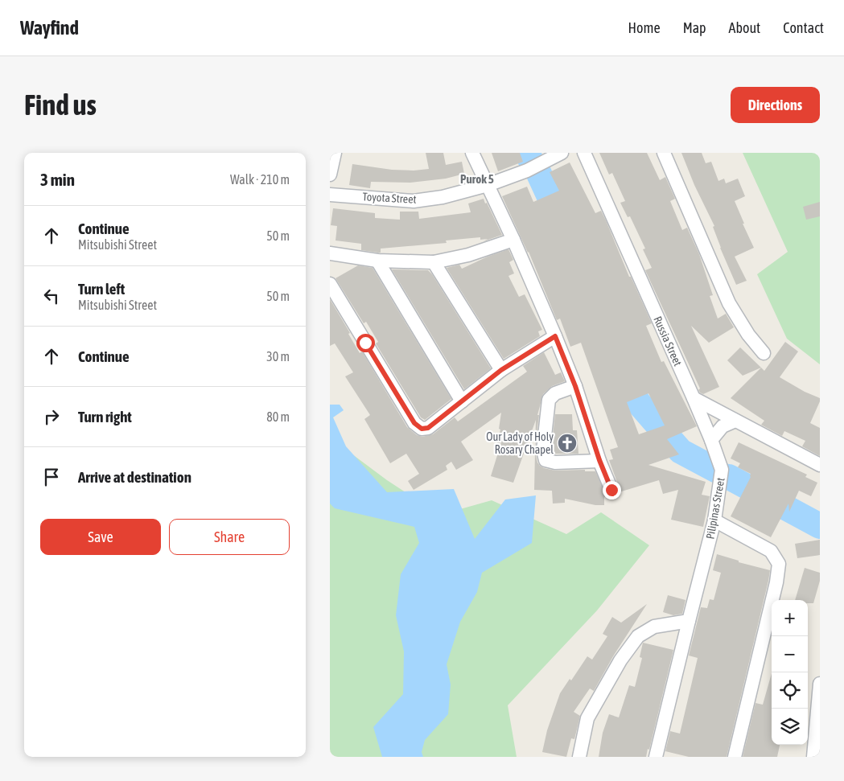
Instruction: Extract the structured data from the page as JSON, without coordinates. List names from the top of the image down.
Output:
{
  "streets": {
    "street": ["Toyota Street", "Russia Street", "Pilipinas Street"]
  },
  "crossings": [
    ["Russia Street", "Pilipinas Street"]
  ],
  "districts": ["Purok 5"],
  "places": {
    "church": ["Our Lady of Holy Rosary Chapel"]
  },
  "page": {
    "header": "Wayfind",
    "nav": [
      "Home",
      "Map",
      "About",
      "Contact"
    ],
    "buttons": [
      "Directions",
      ["Save", "Share"]
    ],
    "title": "Find us",
    "heading": ["3 min", "Walk · 210 m"],
    "list": [
      ["Continue", "Mitsubishi Street", "50 m"],
      ["Turn left", "Mitsubishi Street", "50 m"],
      ["Continue", "30 m"],
      ["Turn right", "80 m"],
      "Arrive at destination"
    ],
    "map_buttons": ["+", "−"]
  }
}
